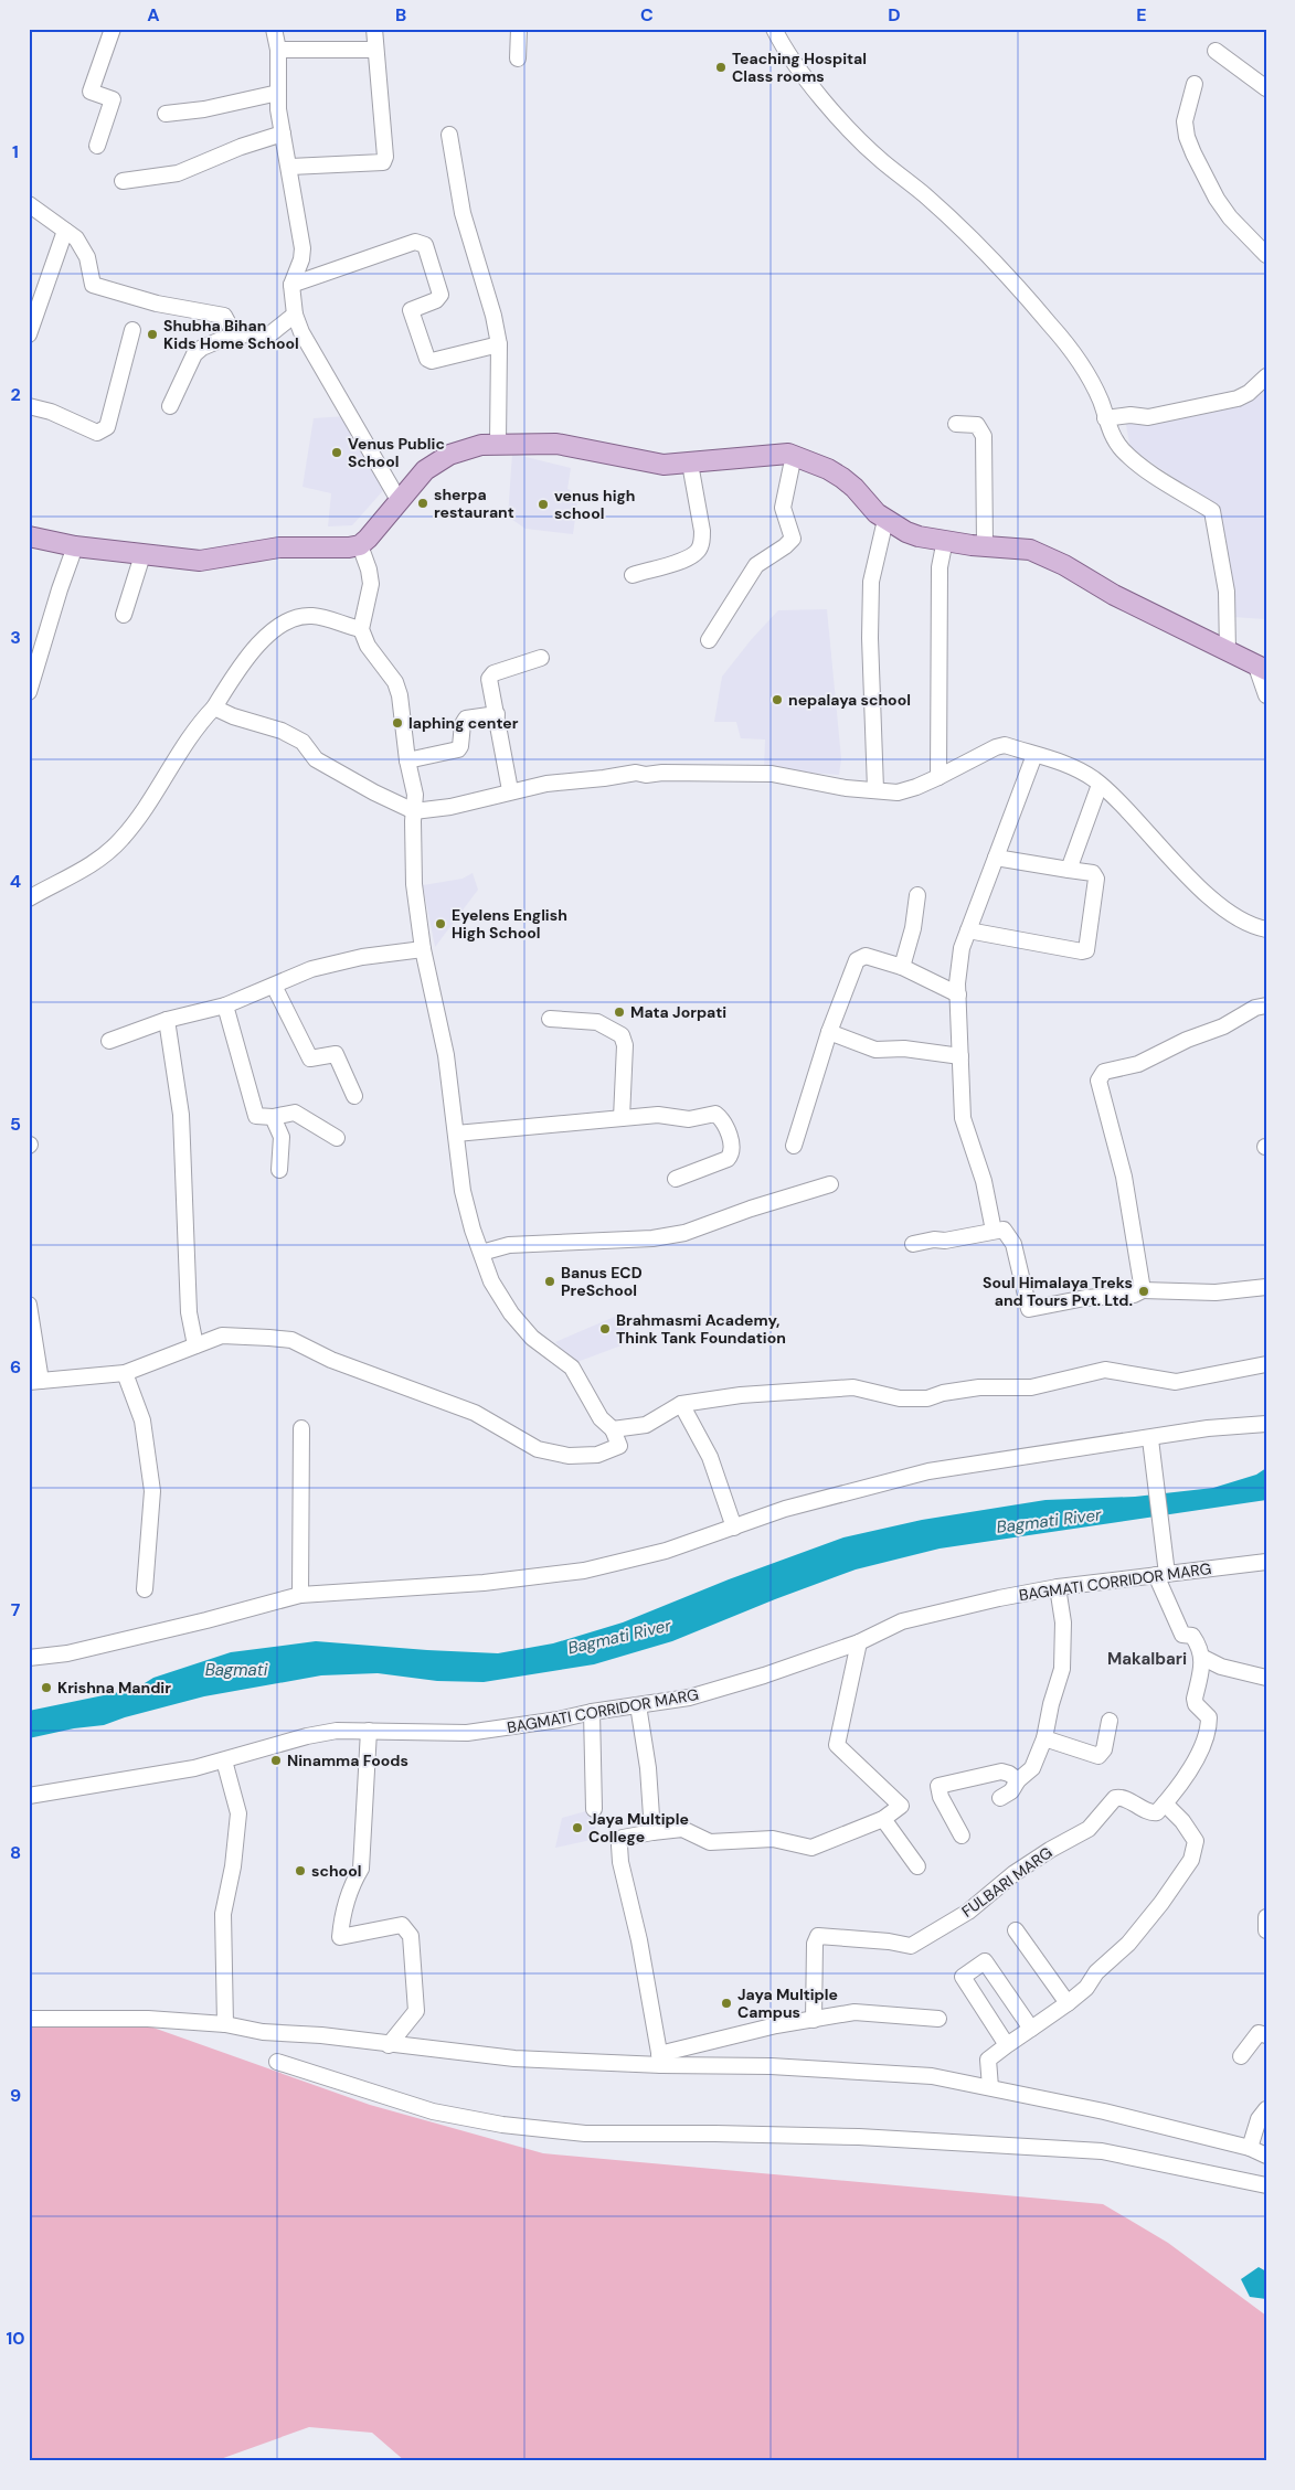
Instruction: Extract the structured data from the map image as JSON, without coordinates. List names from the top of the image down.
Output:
{
  "streets": {
    "street": ["BAGMATI CORRIDOR MARG", "FULBARI MARG"]
  },
  "districts": ["Makalbari"],
  "water": ["Bagmati River", "Bagmati"],
  "places": [
    "Teaching Hospital Class rooms",
    "Shubha Bihan Kids Home School",
    "Venus Public School",
    "sherpa restaurant",
    "venus high school",
    "nepalaya school",
    "laphing center",
    "Eyelens English High School",
    "Mata Jorpati",
    "Banus ECD PreSchool",
    "Soul Himalaya Treks and Tours Pvt. Ltd.",
    "Brahmasmi Academy, Think Tank Foundation",
    "Krishna Mandir",
    "Ninamma Foods",
    "Jaya Multiple College",
    "school",
    "Jaya Multiple Campus"
  ],
  "grid": {
    "columns": [
      "A",
      "B",
      "C",
      "D",
      "E"
    ],
    "rows": [
      "1",
      "2",
      "3",
      "4",
      "5",
      "6",
      "7",
      "8",
      "9",
      "10"
    ]
  }
}
